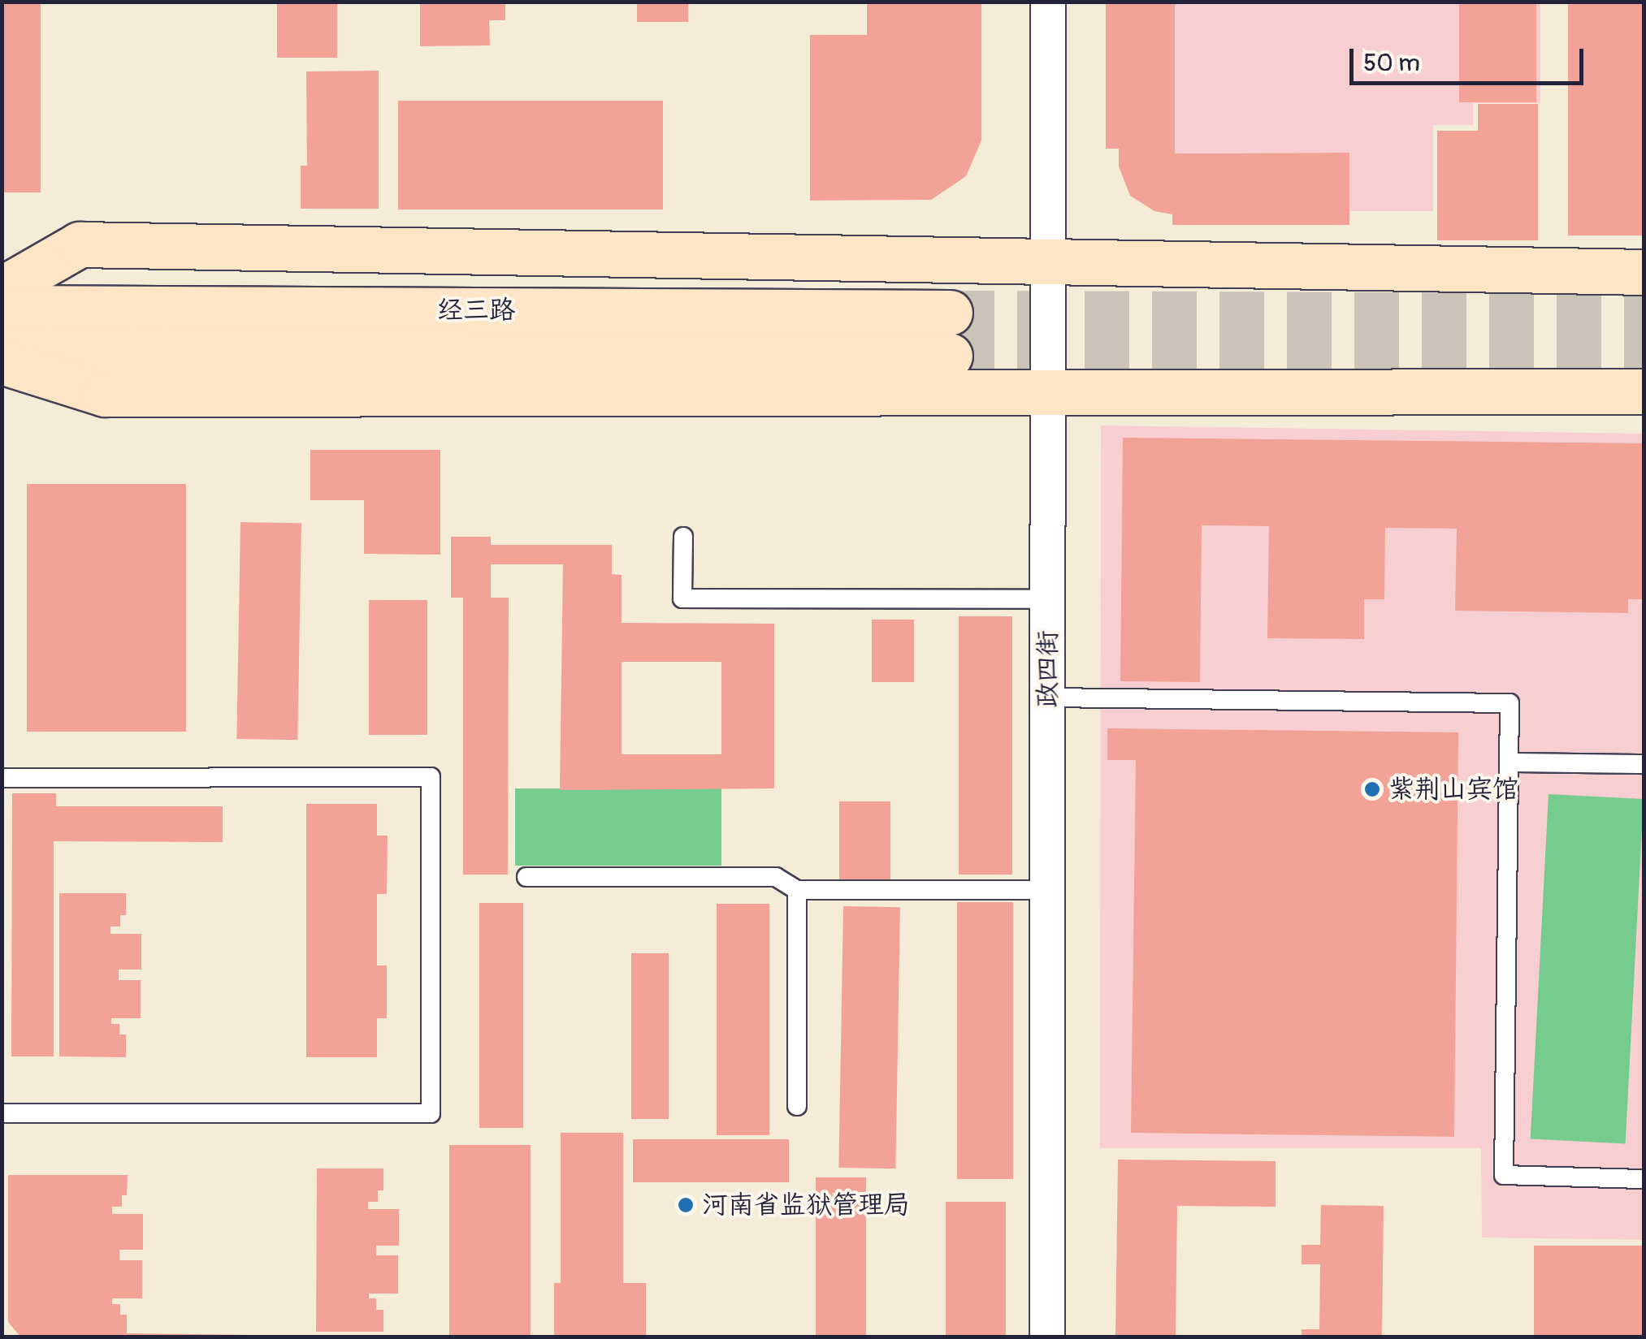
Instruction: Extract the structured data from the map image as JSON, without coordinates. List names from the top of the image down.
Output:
{
  "streets": {
    "main road": ["经三路"],
    "street": ["政四街"]
  },
  "places": ["紫荆山宾馆", "河南省监狱管理局"],
  "scale_bar": "50 m"
}
